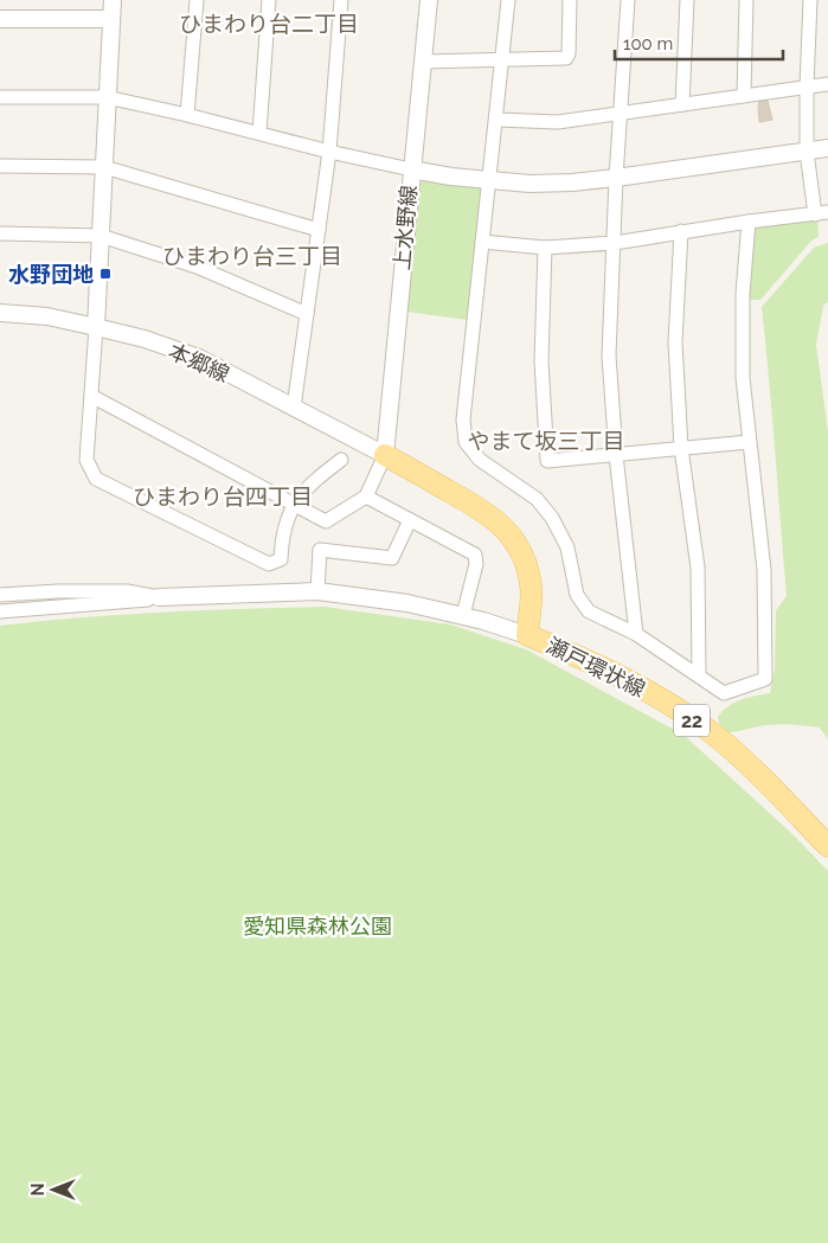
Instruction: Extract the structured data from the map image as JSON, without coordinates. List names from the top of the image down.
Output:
{
  "streets": {
    "main road": ["瀬戸環状線", "22"],
    "street": ["上水野線", "本郷線"]
  },
  "crossings": [
    ["上水野線", "本郷線"],
    ["上水野線", "瀬戸環状線"],
    ["本郷線", "瀬戸環状線"]
  ],
  "districts": [
    "ひまわり台二丁目",
    "ひまわり台三丁目",
    "やまて坂三丁目",
    "ひまわり台四丁目"
  ],
  "parks": ["愛知県森林公園"],
  "places": {
    "transit": ["水野団地"]
  },
  "scale_bar": "100 m",
  "north": "left"
}
